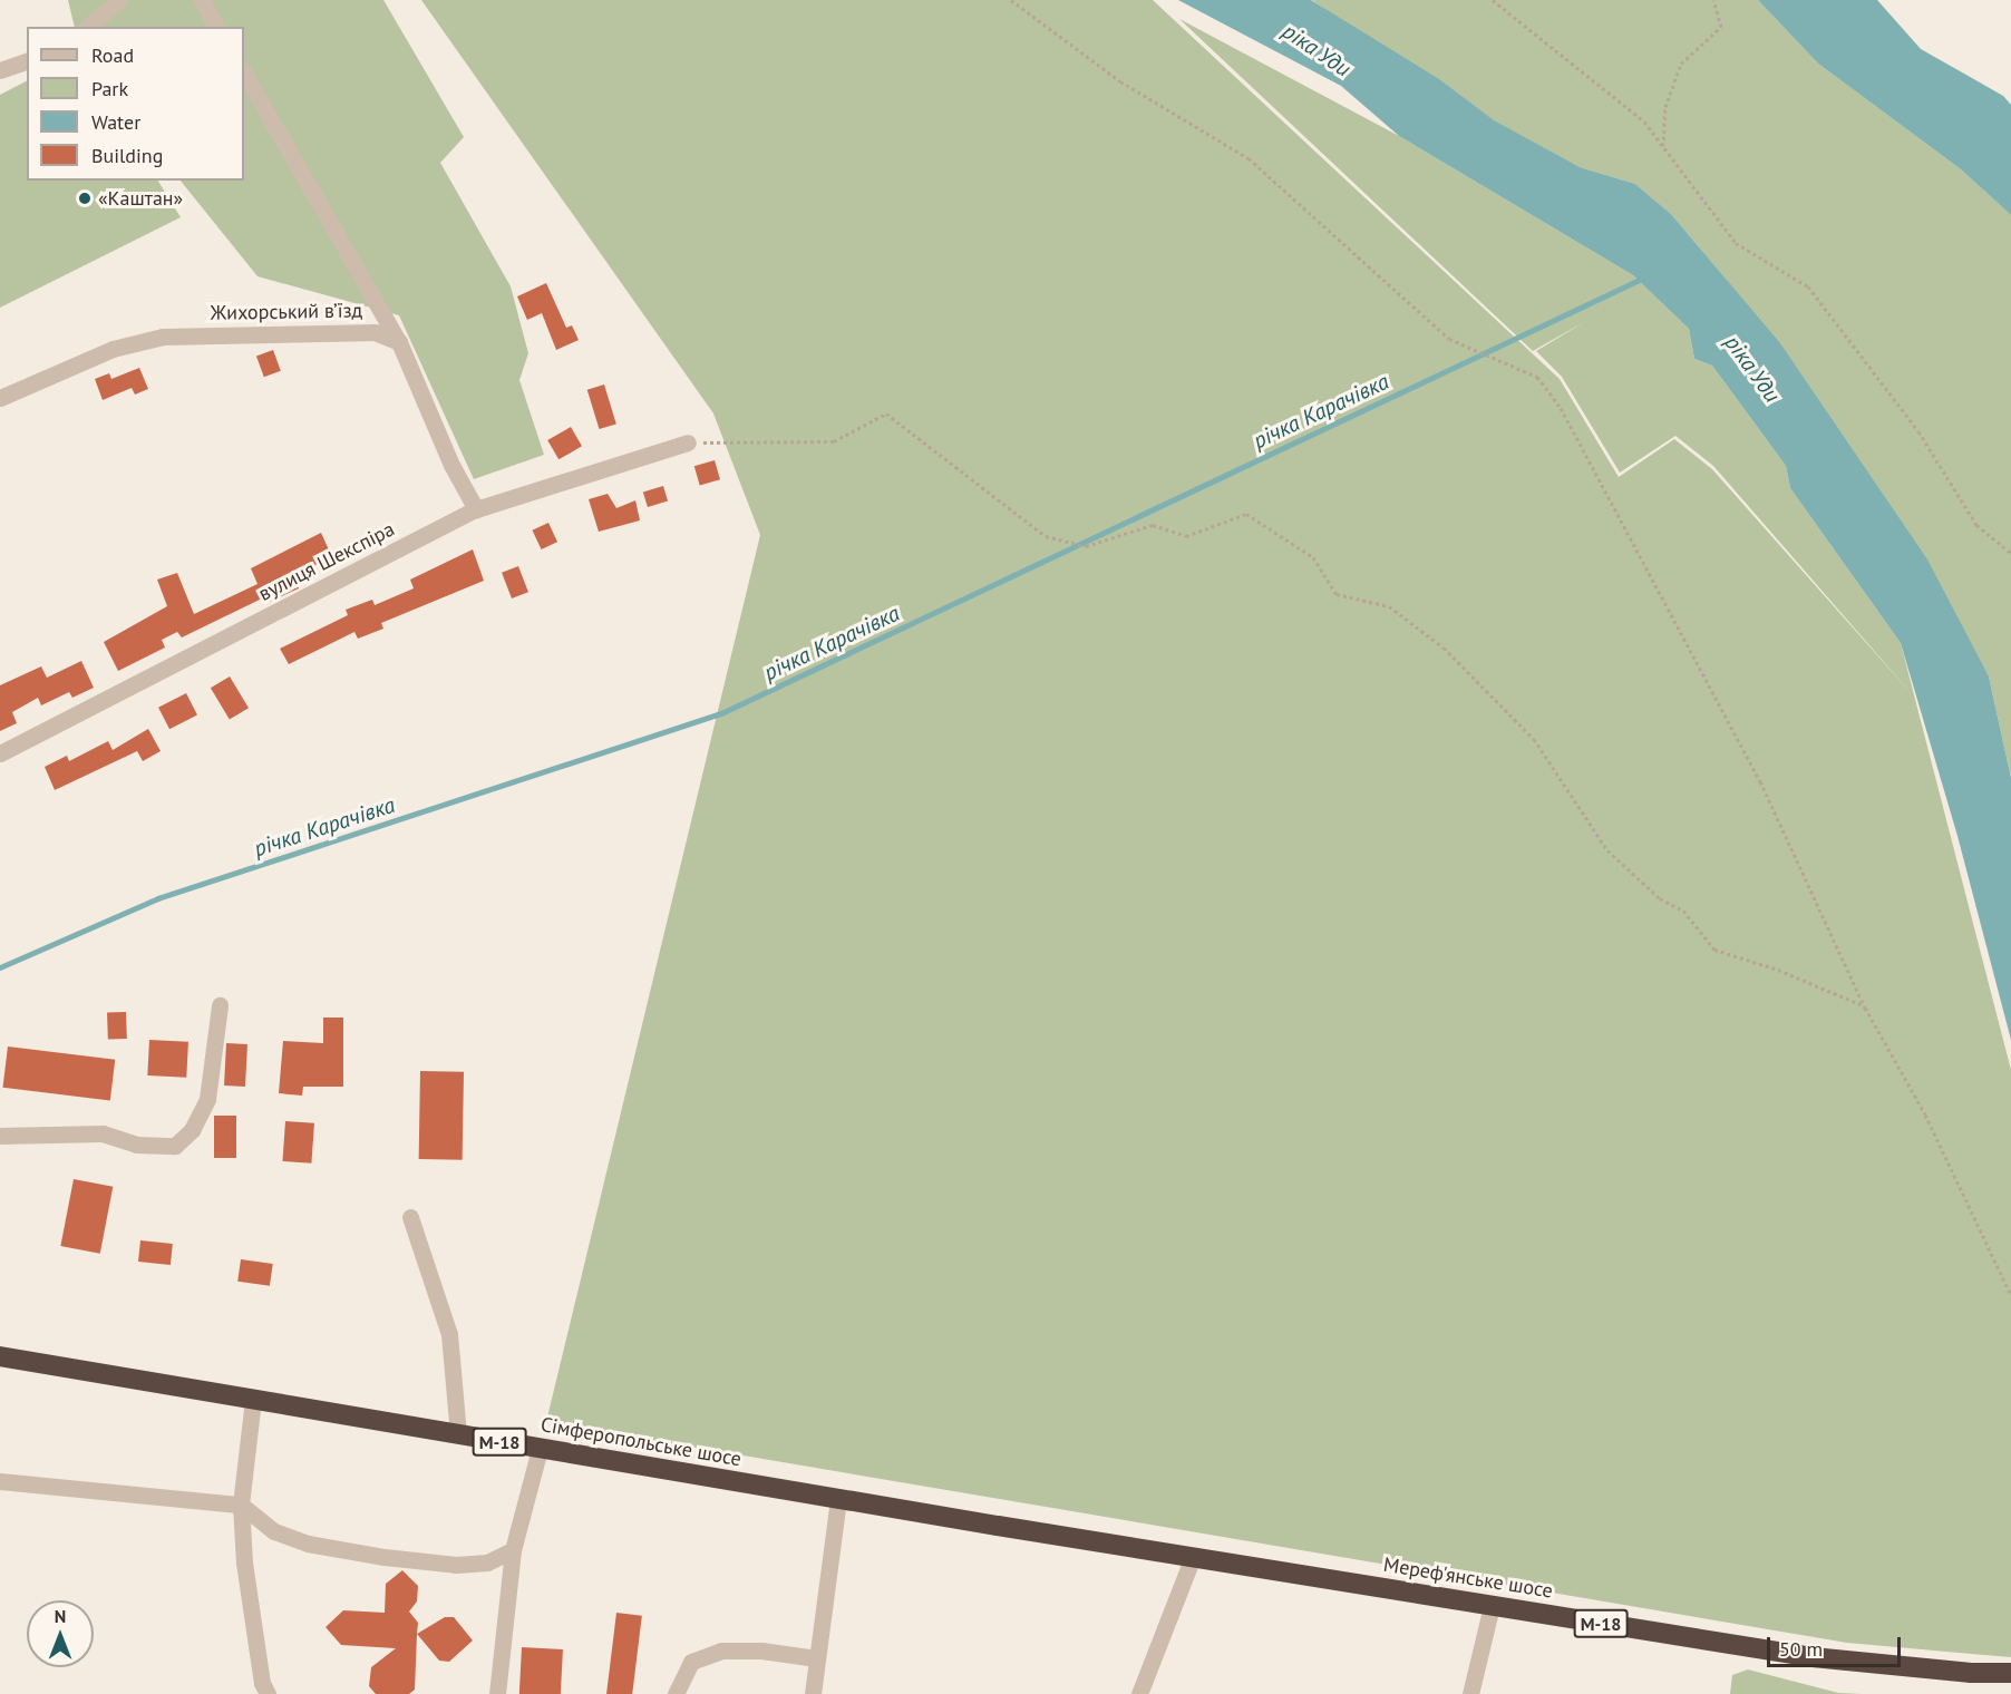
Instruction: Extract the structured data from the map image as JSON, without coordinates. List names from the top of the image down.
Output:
{
  "streets": {
    "highway": ["М-18", "Сімферопольське шосе", "Мереф'янське шосе"],
    "street": ["Жихорський в’їзд", "вулиця Шекспіра"]
  },
  "crossings": [
    ["Сімферопольське шосе", "Мереф'янське шосе"]
  ],
  "water": ["ріка Уди", "річка Карачівка"],
  "places": ["«Каштан»"],
  "legend": [
    "Road",
    "Park",
    "Water",
    "Building"
  ],
  "scale_bar": "50 m",
  "north": "top"
}
